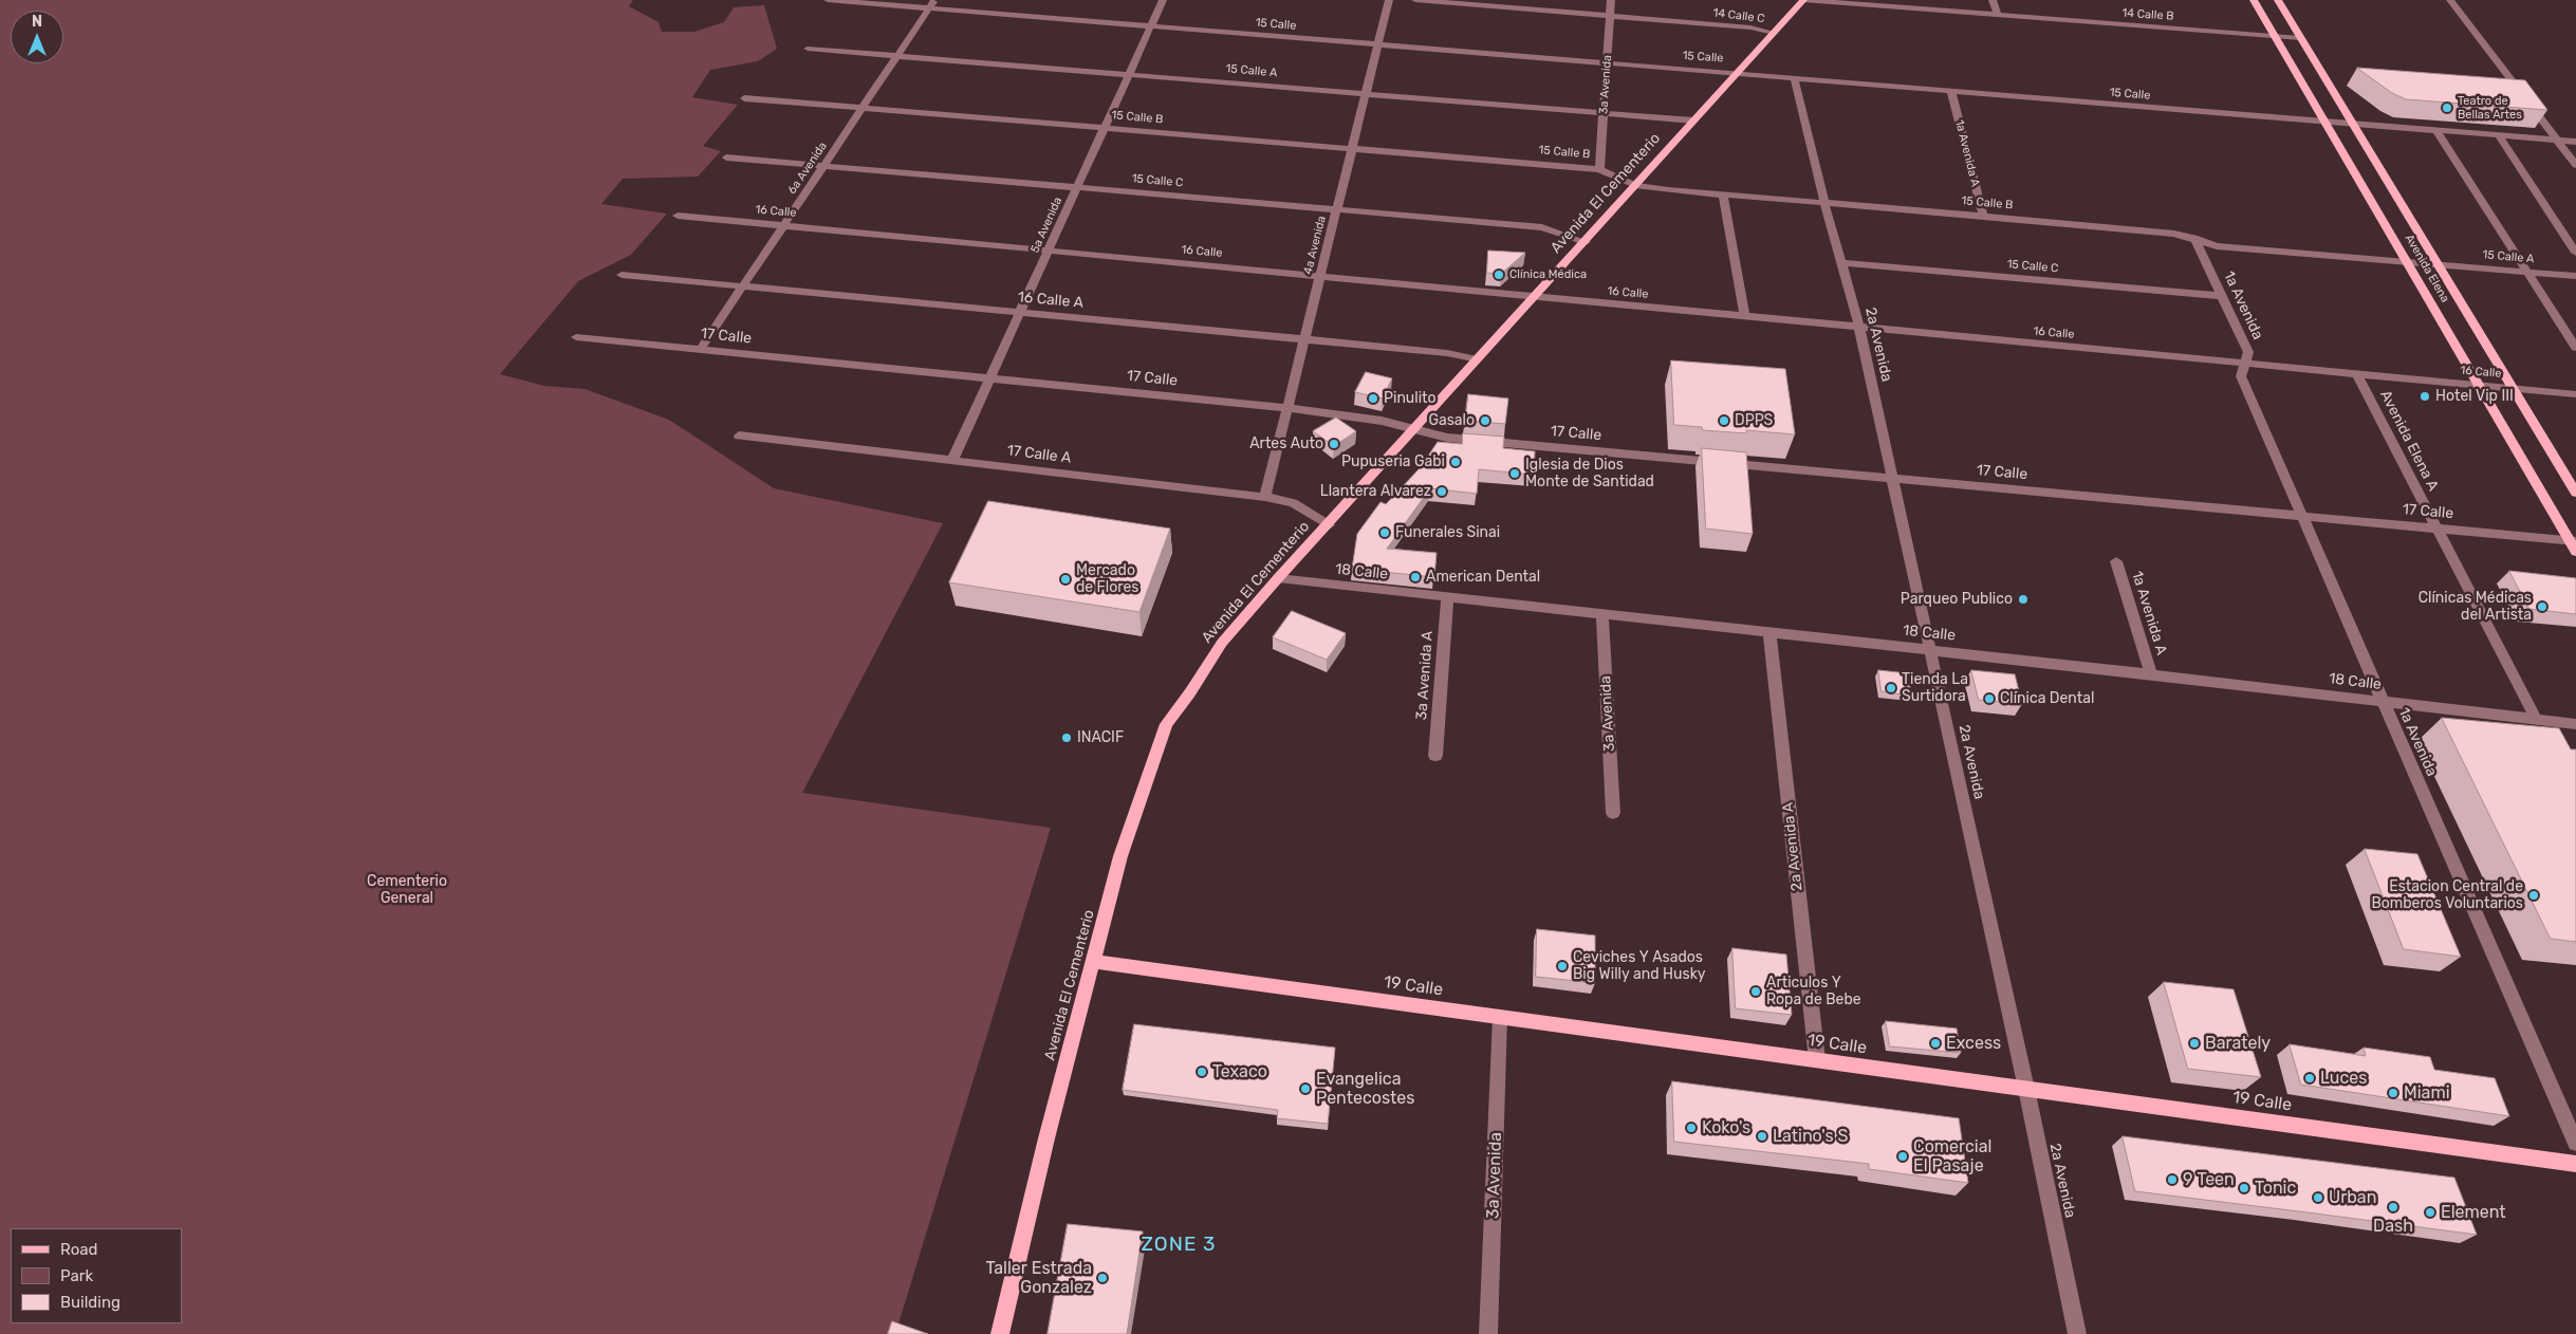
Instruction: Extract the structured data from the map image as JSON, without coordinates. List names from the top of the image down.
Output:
{
  "streets": {
    "main road": ["Avenida El Cementerio", "Avenida Elena", "19 Calle"],
    "street": [
      "14 Calle B",
      "14 Calle C",
      "15 Calle",
      "15 Calle A",
      "3a Avenida",
      "15 Calle B",
      "1a Avenida A",
      "6a Avenida",
      "15 Calle C",
      "16 Calle",
      "5a Avenida",
      "4a Avenida",
      "16 Calle A",
      "1a Avenida",
      "17 Calle",
      "2a Avenida",
      "Avenida Elena A",
      "17 Calle A",
      "18 Calle",
      "3a Avenida A",
      "2a Avenida A"
    ]
  },
  "crossings": [
    ["14 Calle B", "Avenida El Cementerio"],
    ["14 Calle B", "Avenida Elena"],
    ["14 Calle C", "3a Avenida"],
    ["14 Calle C", "Avenida El Cementerio"],
    ["15 Calle", "3a Avenida"],
    ["15 Calle", "1a Avenida A"],
    ["15 Calle", "6a Avenida"],
    ["15 Calle", "Avenida El Cementerio"],
    ["15 Calle", "5a Avenida"],
    ["15 Calle", "4a Avenida"],
    ["15 Calle", "Avenida Elena"],
    ["15 Calle", "2a Avenida"],
    ["15 Calle A", "3a Avenida"],
    ["15 Calle A", "15 Calle B"],
    ["15 Calle A", "6a Avenida"],
    ["15 Calle A", "Avenida El Cementerio"],
    ["15 Calle A", "5a Avenida"],
    ["15 Calle A", "4a Avenida"],
    ["15 Calle A", "Avenida Elena"],
    ["3a Avenida", "15 Calle B"],
    ["3a Avenida", "18 Calle"],
    ["3a Avenida", "19 Calle"],
    ["15 Calle B", "1a Avenida A"],
    ["15 Calle B", "6a Avenida"],
    ["15 Calle B", "Avenida El Cementerio"],
    ["15 Calle B", "5a Avenida"],
    ["15 Calle B", "4a Avenida"],
    ["15 Calle B", "Avenida Elena"],
    ["15 Calle B", "1a Avenida"],
    ["15 Calle B", "2a Avenida"],
    ["1a Avenida A", "18 Calle"],
    ["6a Avenida", "15 Calle C"],
    ["6a Avenida", "16 Calle"],
    ["6a Avenida", "16 Calle A"],
    ["6a Avenida", "17 Calle"],
    ["15 Calle C", "Avenida El Cementerio"],
    ["15 Calle C", "5a Avenida"],
    ["15 Calle C", "4a Avenida"],
    ["15 Calle C", "1a Avenida"],
    ["15 Calle C", "2a Avenida"],
    ["Avenida El Cementerio", "16 Calle"],
    ["Avenida El Cementerio", "16 Calle A"],
    ["Avenida El Cementerio", "17 Calle"],
    ["Avenida El Cementerio", "17 Calle A"],
    ["Avenida El Cementerio", "18 Calle"],
    ["Avenida El Cementerio", "19 Calle"],
    ["16 Calle", "5a Avenida"],
    ["16 Calle", "4a Avenida"],
    ["16 Calle", "Avenida Elena"],
    ["16 Calle", "1a Avenida"],
    ["16 Calle", "2a Avenida"],
    ["16 Calle", "Avenida Elena A"],
    ["5a Avenida", "16 Calle A"],
    ["5a Avenida", "17 Calle"],
    ["5a Avenida", "17 Calle A"],
    ["4a Avenida", "16 Calle A"],
    ["4a Avenida", "17 Calle"],
    ["4a Avenida", "17 Calle A"],
    ["Avenida Elena", "17 Calle"],
    ["1a Avenida", "17 Calle"],
    ["1a Avenida", "18 Calle"],
    ["17 Calle", "2a Avenida"],
    ["17 Calle", "Avenida Elena A"],
    ["2a Avenida", "18 Calle"],
    ["2a Avenida", "19 Calle"],
    ["Avenida Elena A", "18 Calle"],
    ["18 Calle", "3a Avenida A"],
    ["18 Calle", "2a Avenida A"],
    ["2a Avenida A", "19 Calle"]
  ],
  "districts": ["ZONE 3"],
  "parks": ["Cementerio General"],
  "places": [
    "Teatro de Bellas Artes",
    "Clínica Médica",
    "Hotel Vip III",
    "Pinulito",
    "Gasalo",
    "DPPS",
    "Artes Auto",
    "Pupuseria Gabi",
    "Iglesia de Dios Monte de Santidad",
    "Llantera Alvarez",
    "Funerales Sinai",
    "American Dental",
    "Mercado de Flores",
    "Parqueo Publico",
    "Clínicas Médicas del Artista",
    "Tienda La Surtidora",
    "Clínica Dental",
    "INACIF",
    "Estacion Central de Bomberos Voluntarios",
    "Ceviches Y Asados Big Willy and Husky",
    "Articulos Y Ropa de Bebe",
    "Excess",
    "Barately",
    "Texaco",
    "Luces",
    "Evangelica Pentecostes",
    "Miami",
    "Koko's",
    "Latino's S",
    "Comercial El Pasaje",
    "9 Teen",
    "Tonic",
    "Urban",
    "Dash",
    "Element",
    "Taller Estrada Gonzalez"
  ],
  "legend": ["Road", "Park", "Building"],
  "north": "top"
}
